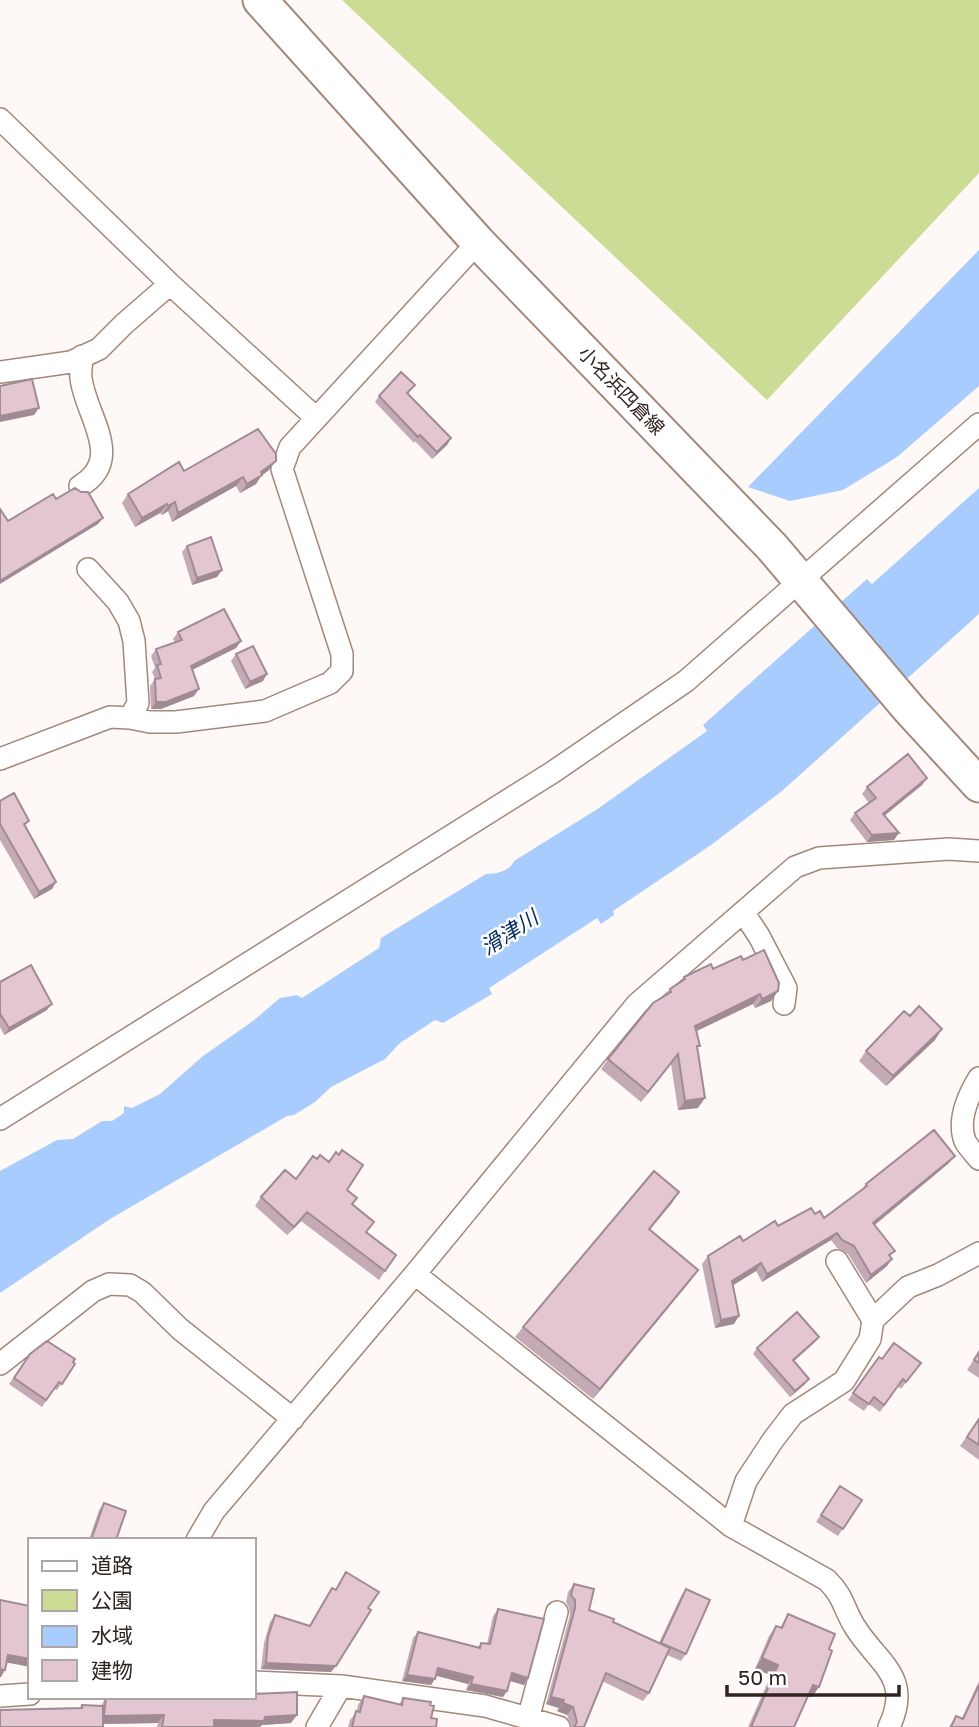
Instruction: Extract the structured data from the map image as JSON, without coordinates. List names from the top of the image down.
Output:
{
  "streets": {
    "main road": ["小名浜四倉線"]
  },
  "water": ["滑津川"],
  "legend": [
    "道路",
    "公園",
    "水域",
    "建物"
  ],
  "scale_bar": "50 m"
}
